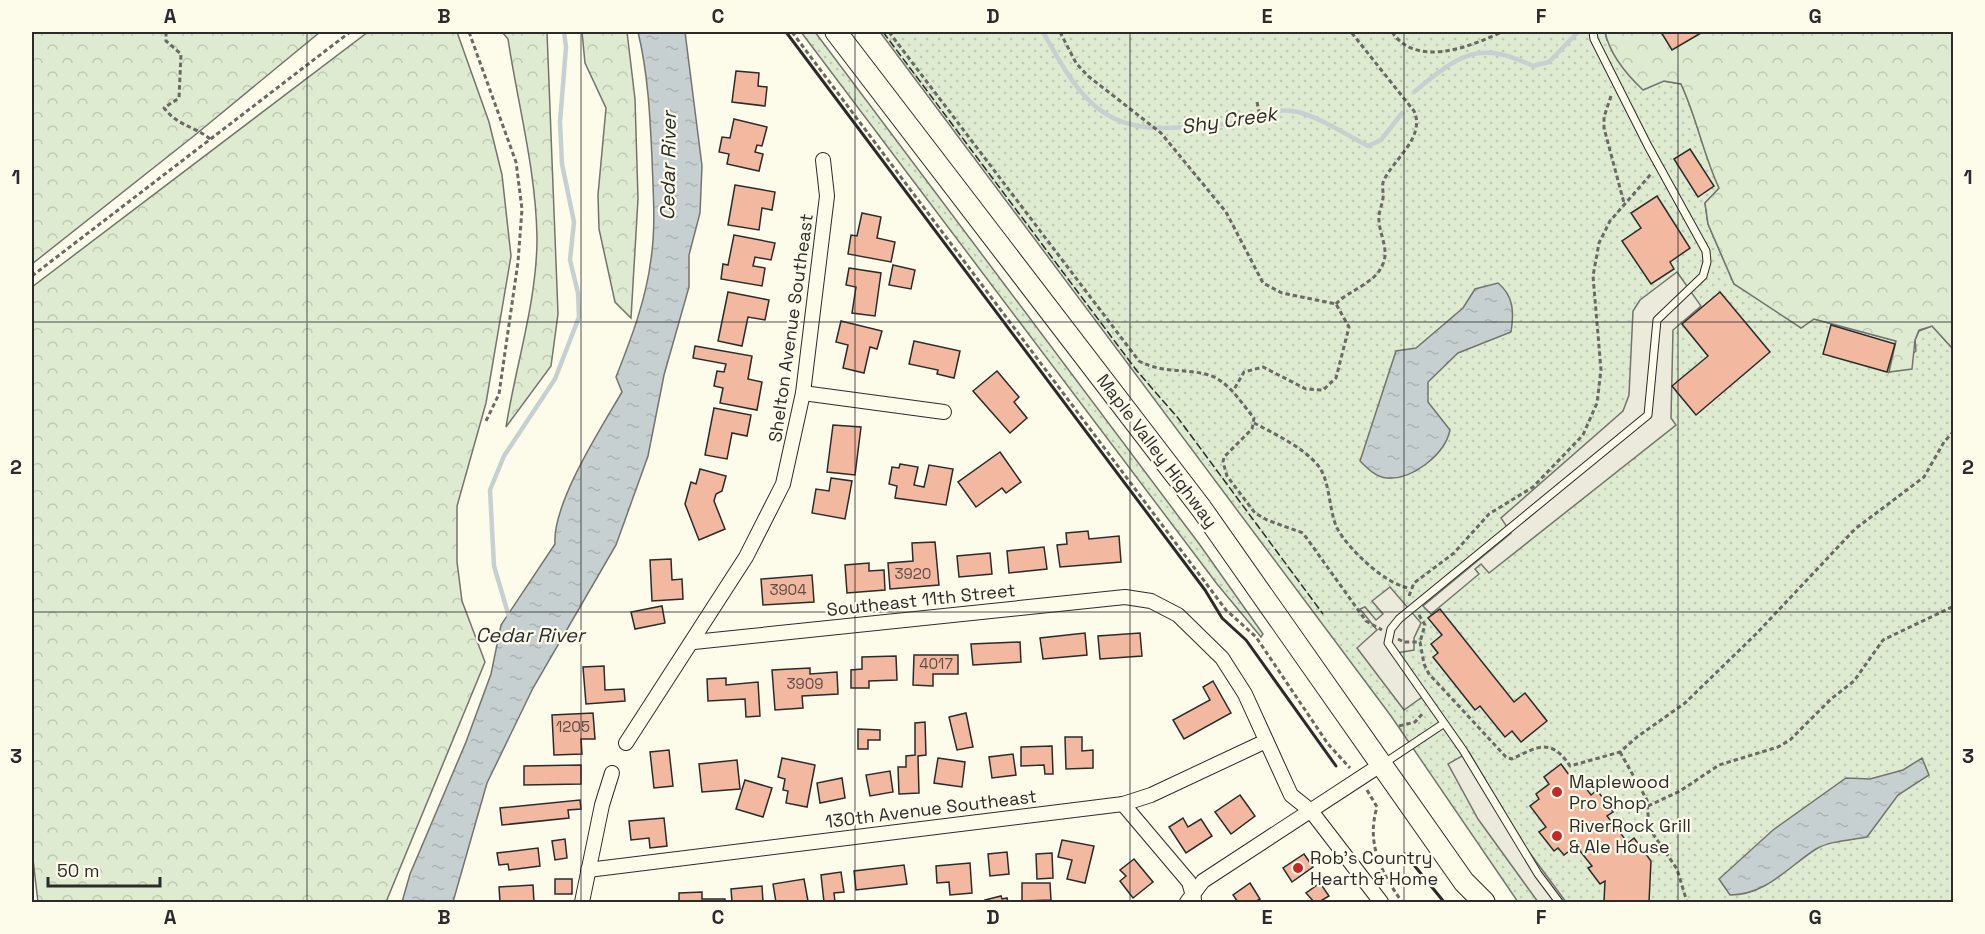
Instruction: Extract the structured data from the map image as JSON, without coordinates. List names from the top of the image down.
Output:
{
  "streets": {
    "main road": ["Maple Valley Highway"],
    "street": ["Shelton Avenue Southeast", "Southeast 11th Street", "130th Avenue Southeast"]
  },
  "crossings": [
    ["Shelton Avenue Southeast", "Southeast 11th Street"],
    ["Southeast 11th Street", "130th Avenue Southeast"]
  ],
  "water": ["Shy Creek", "Cedar River"],
  "places": ["Maplewood Pro Shop", "RiverRock Grill & Ale House", "Rob's Country Hearth & Home"],
  "house_numbers": [
    "3920",
    "3904",
    "4017",
    "3909",
    "1205"
  ],
  "scale_bar": "50 m",
  "grid": {
    "columns": [
      "A",
      "B",
      "C",
      "D",
      "E",
      "F",
      "G"
    ],
    "rows": ["1", "2", "3"]
  }
}
